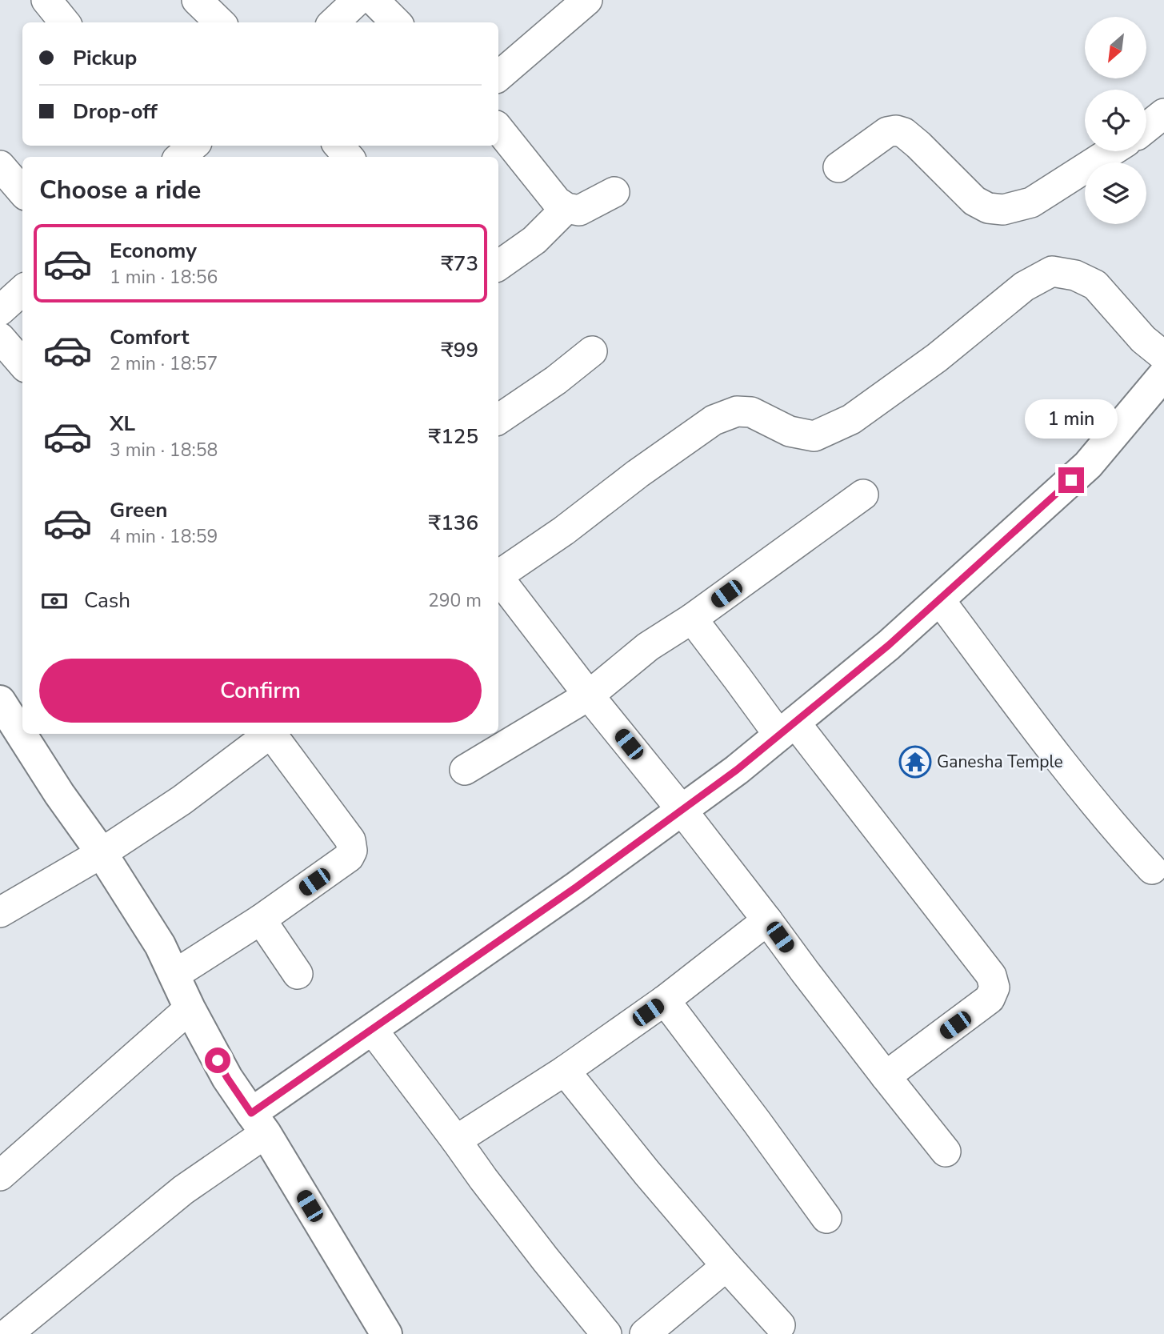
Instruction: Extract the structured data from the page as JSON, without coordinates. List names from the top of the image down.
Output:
{
  "places": {
    "temple": ["Ganesha Temple"]
  },
  "north": "bottom left",
  "page": {
    "banner": ["Pickup", "Drop-off"],
    "heading": "Choose a ride",
    "list": [
      {
        "name": "Economy",
        "note": "1 min · 18:56",
        "value": "₹73"
      },
      {
        "name": "Comfort",
        "note": "2 min · 18:57",
        "value": "₹99"
      },
      {
        "name": "XL",
        "note": "3 min · 18:58",
        "value": "₹125"
      },
      {
        "name": "Green",
        "note": "4 min · 18:59",
        "value": "₹136"
      }
    ],
    "bubble": "1 min",
    "pay": ["Cash", "290 m"],
    "buttons": "Confirm"
  }
}
